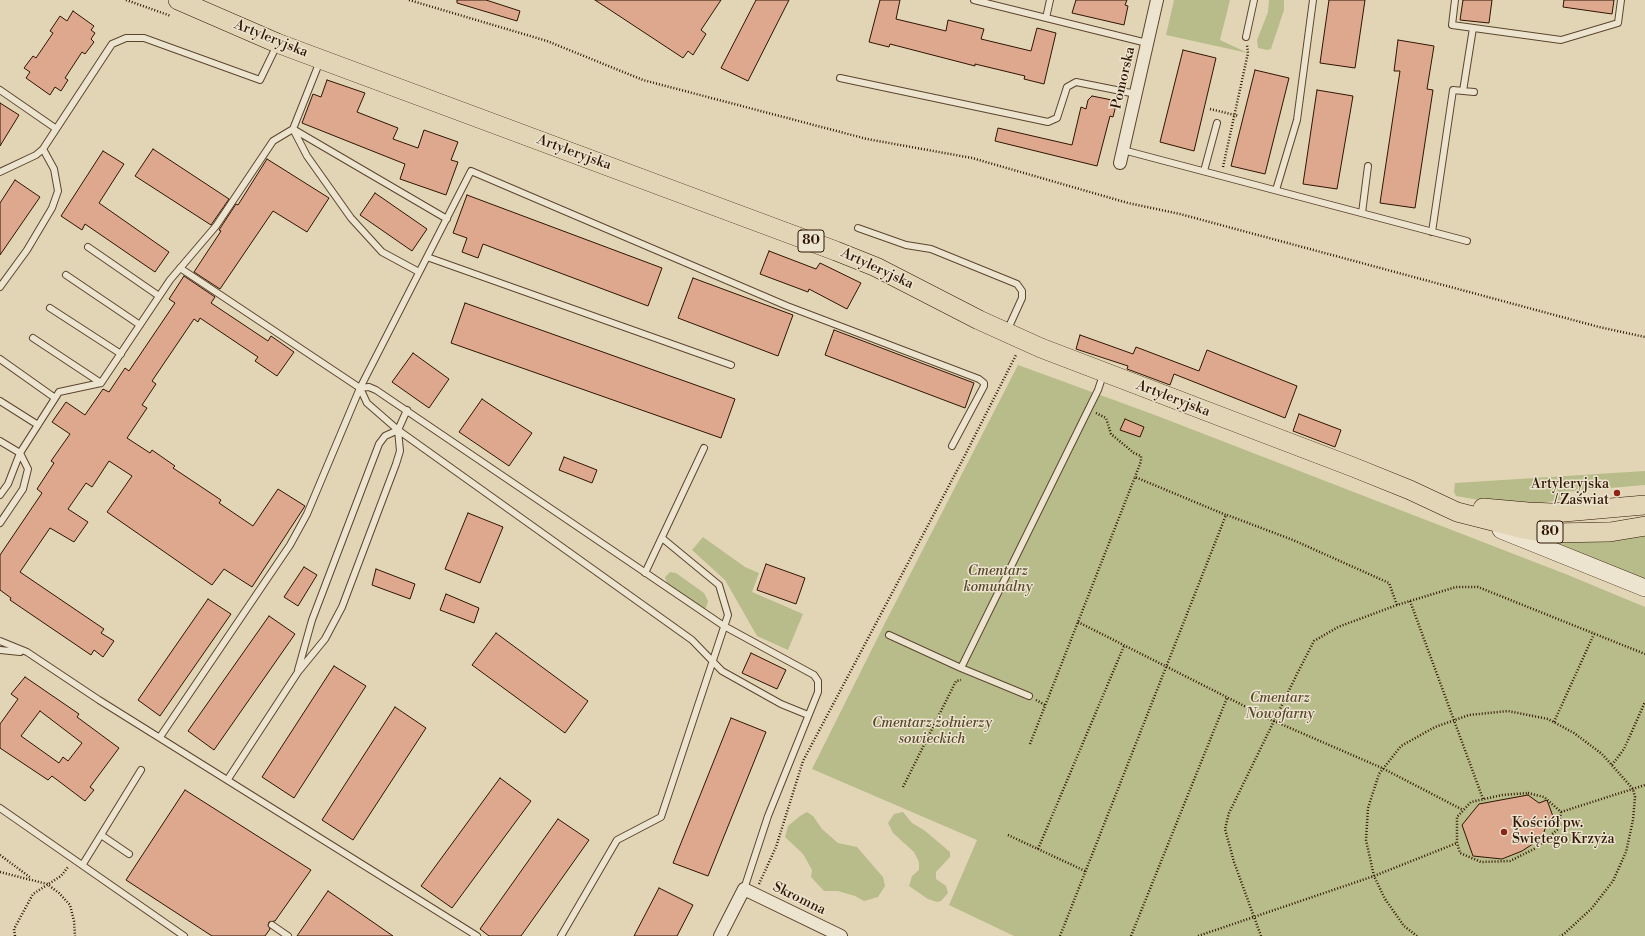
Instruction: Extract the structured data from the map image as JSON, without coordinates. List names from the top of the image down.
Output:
{
  "streets": {
    "main road": ["Artyleryjska", "80"],
    "street": ["Pomorska", "Skromna"]
  },
  "crossings": [
    ["Artyleryjska", "80"]
  ],
  "parks": ["Cmentarz komunalny", "Cmentarz Nowofarny", "Cmentarz żołnierzy sowieckich"],
  "places": ["Artyleryjska / Zaświat", "Kościół pw. Świętego Krzyża"]
}
